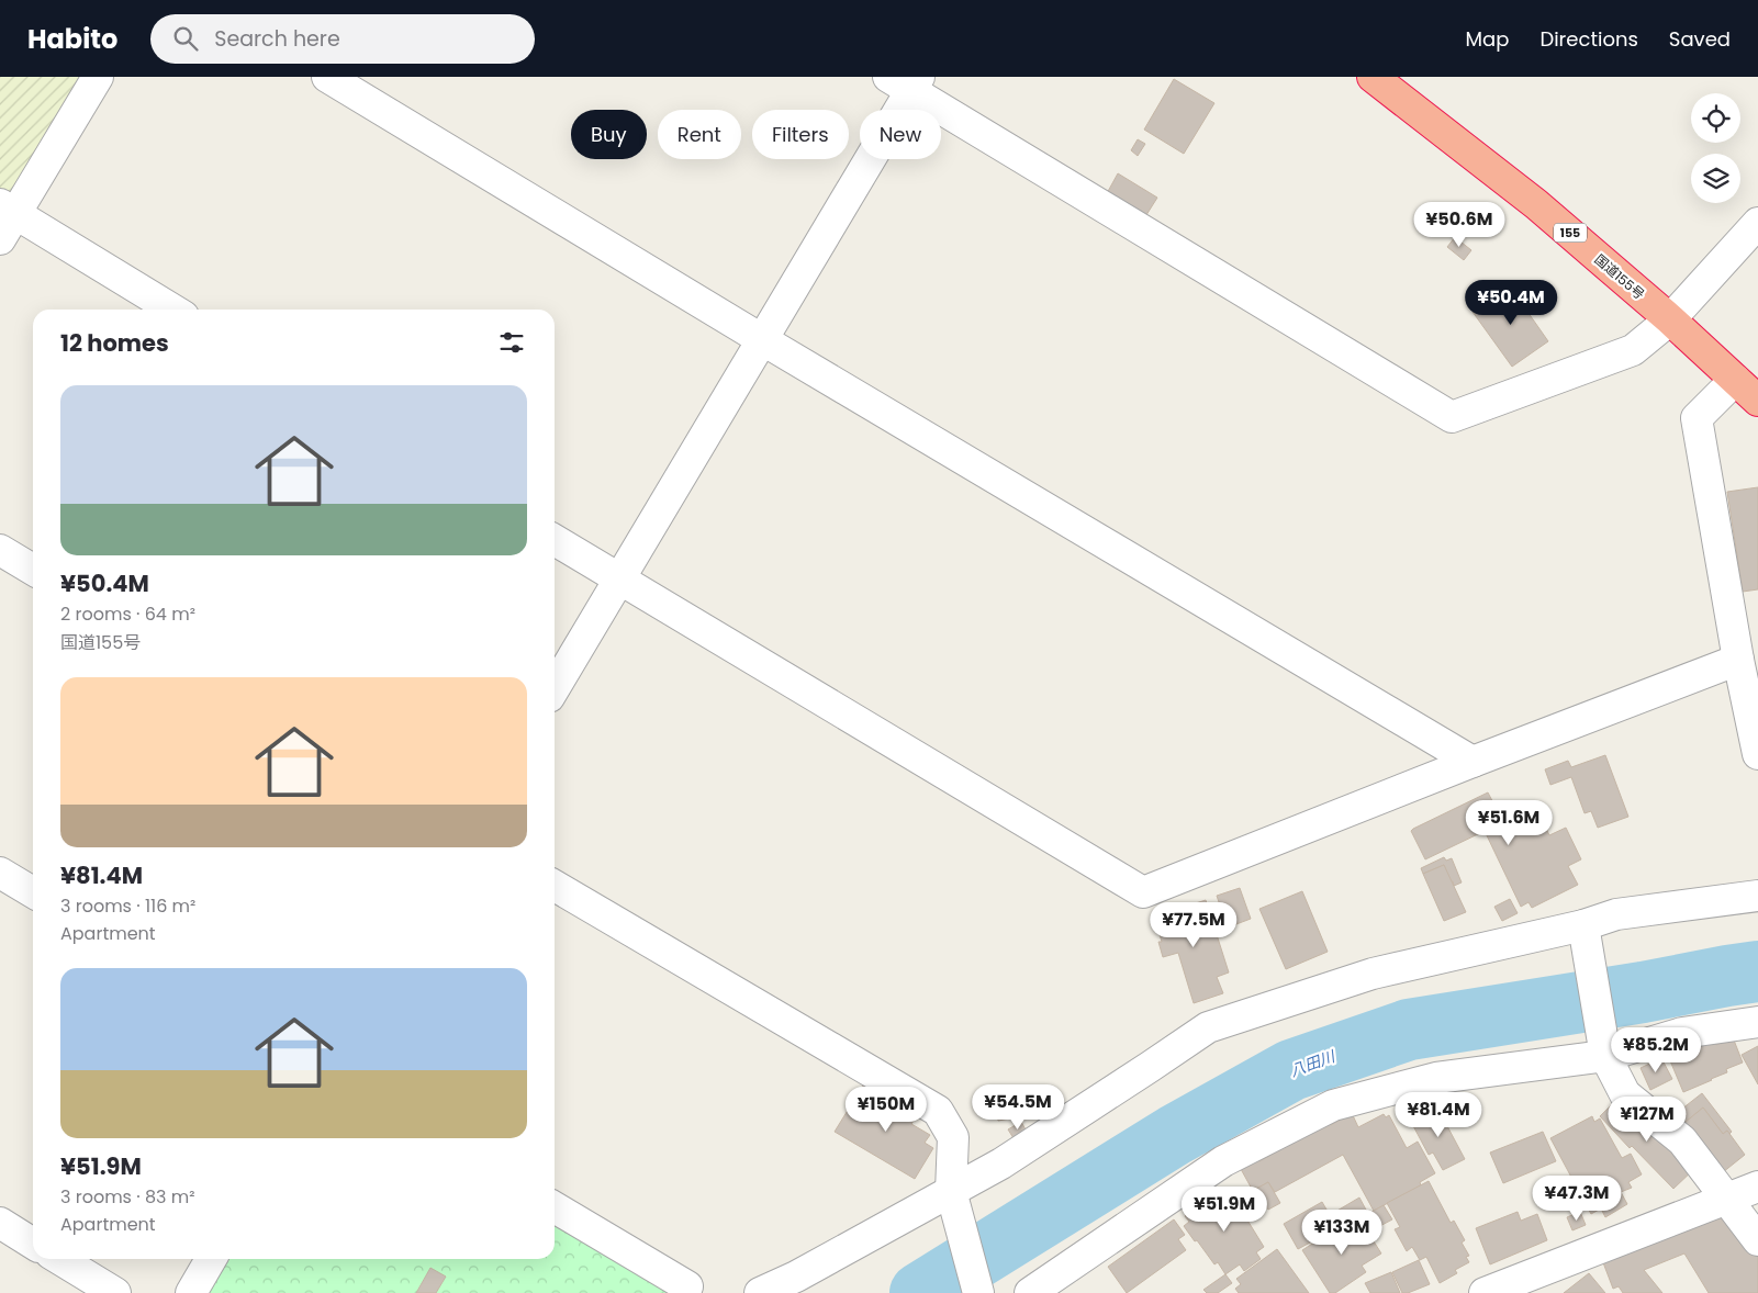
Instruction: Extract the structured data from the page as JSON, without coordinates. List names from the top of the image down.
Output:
{
  "streets": {
    "highway": ["155", "国道155号"]
  },
  "water": ["八田川"],
  "page": {
    "header": "Habito",
    "search": "Search here",
    "nav": ["Map", "Directions", "Saved"],
    "chip": [
      "Buy",
      "Rent",
      "Filters",
      "New"
    ],
    "price": [
      "¥50.6M",
      "¥50.4M",
      "¥51.6M",
      "¥77.5M",
      "¥85.2M",
      "¥54.5M",
      "¥150M",
      "¥81.4M",
      "¥127M",
      "¥47.3M",
      "¥51.9M",
      "¥133M"
    ],
    "heading": "12 homes",
    "list": [
      {
        "name": "¥50.4M",
        "note": "2 rooms · 64 m² · 国道155号"
      },
      {
        "name": "¥81.4M",
        "note": "3 rooms · 116 m² · Apartment"
      },
      {
        "name": "¥51.9M",
        "note": "3 rooms · 83 m² · Apartment"
      }
    ]
  }
}
